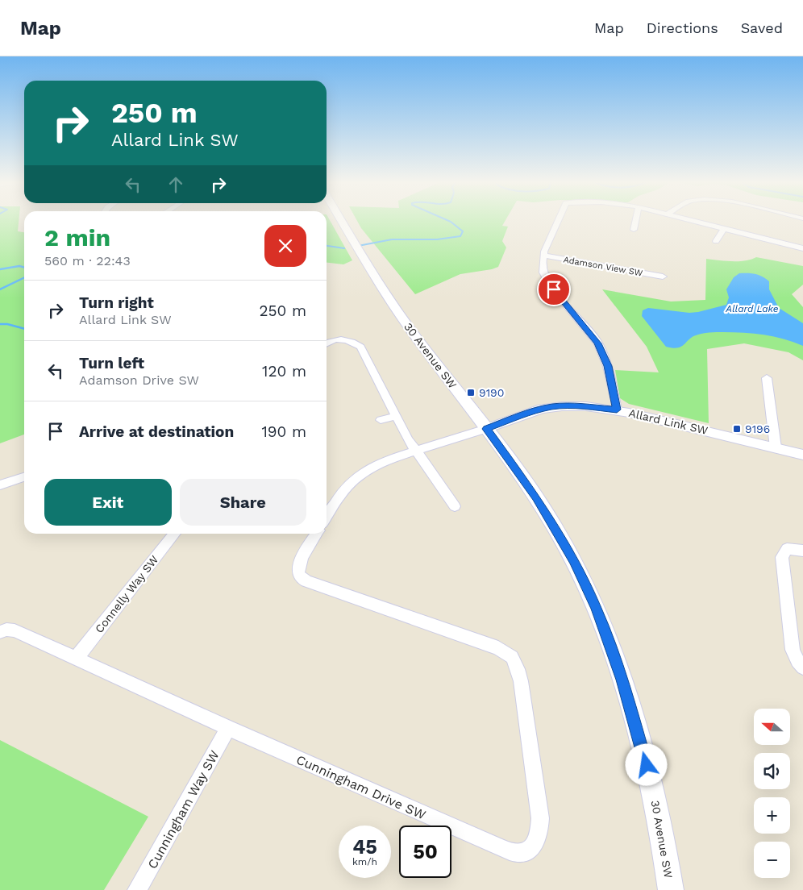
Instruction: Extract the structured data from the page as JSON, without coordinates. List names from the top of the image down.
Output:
{
  "streets": {
    "main road": ["30 Avenue SW"],
    "street": [
      "Adamson View SW",
      "Allard Link SW",
      "Connelly Way SW",
      "Cunningham Drive SW",
      "Cunningham Way SW"
    ]
  },
  "crossings": [
    ["30 Avenue SW", "Allard Link SW"],
    ["Connelly Way SW", "Cunningham Drive SW"],
    ["Cunningham Drive SW", "Cunningham Way SW"]
  ],
  "water": ["Allard Lake"],
  "places": {
    "transit": ["9190", "9196"]
  },
  "north": "left",
  "page": {
    "header": "Map",
    "nav": ["Map", "Directions", "Saved"],
    "turn": ["250 m", "Allard Link SW"],
    "heading": ["2 min", "560 m · 22:43"],
    "list": [
      {
        "name": "Turn right",
        "note": "Allard Link SW",
        "value": "250 m"
      },
      {
        "name": "Turn left",
        "note": "Adamson Drive SW",
        "value": "120 m"
      },
      {
        "name": "Arrive at destination",
        "value": "190 m"
      }
    ],
    "buttons": ["Exit", "Share"],
    "map_buttons": ["+", "−"],
    "speed": "45 km/h",
    "limit": "50"
  }
}
